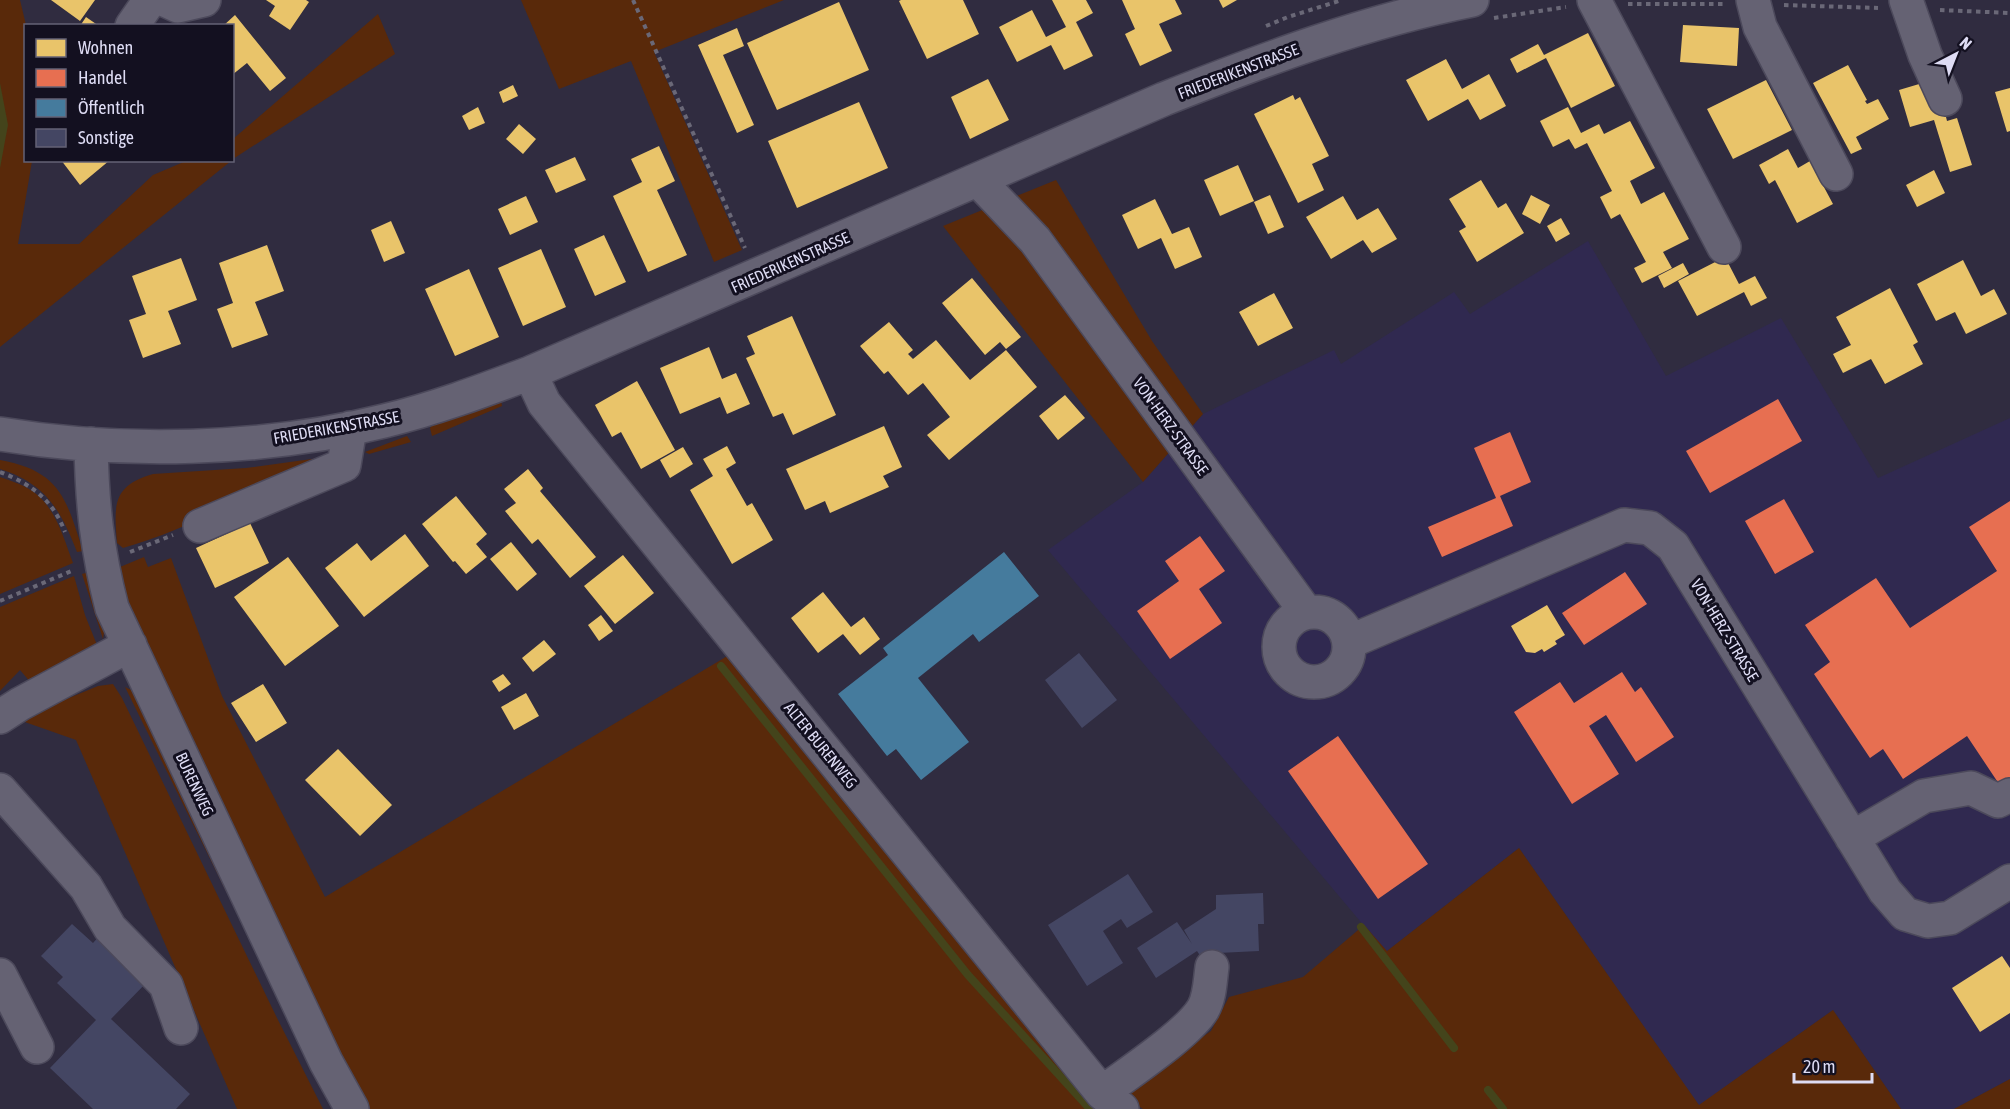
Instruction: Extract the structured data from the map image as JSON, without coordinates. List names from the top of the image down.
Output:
{
  "streets": {
    "street": [
      "FRIEDERIKENSTRASSE",
      "VON-HERZ-STRASSE",
      "ALTER BURENWEG",
      "BURENWEG"
    ]
  },
  "crossings": [
    ["FRIEDERIKENSTRASSE", "ALTER BURENWEG"],
    ["FRIEDERIKENSTRASSE", "BURENWEG"]
  ],
  "legend": [
    "Wohnen",
    "Handel",
    "Öffentlich",
    "Sonstige"
  ],
  "scale_bar": "20 m",
  "north": "top right"
}
